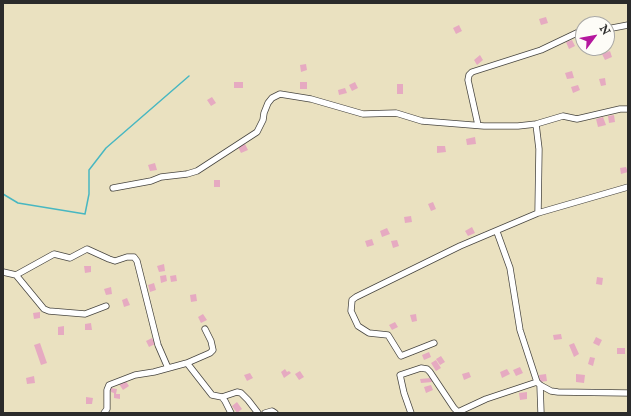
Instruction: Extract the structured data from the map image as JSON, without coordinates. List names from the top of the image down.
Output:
{
  "north": "top right"
}
